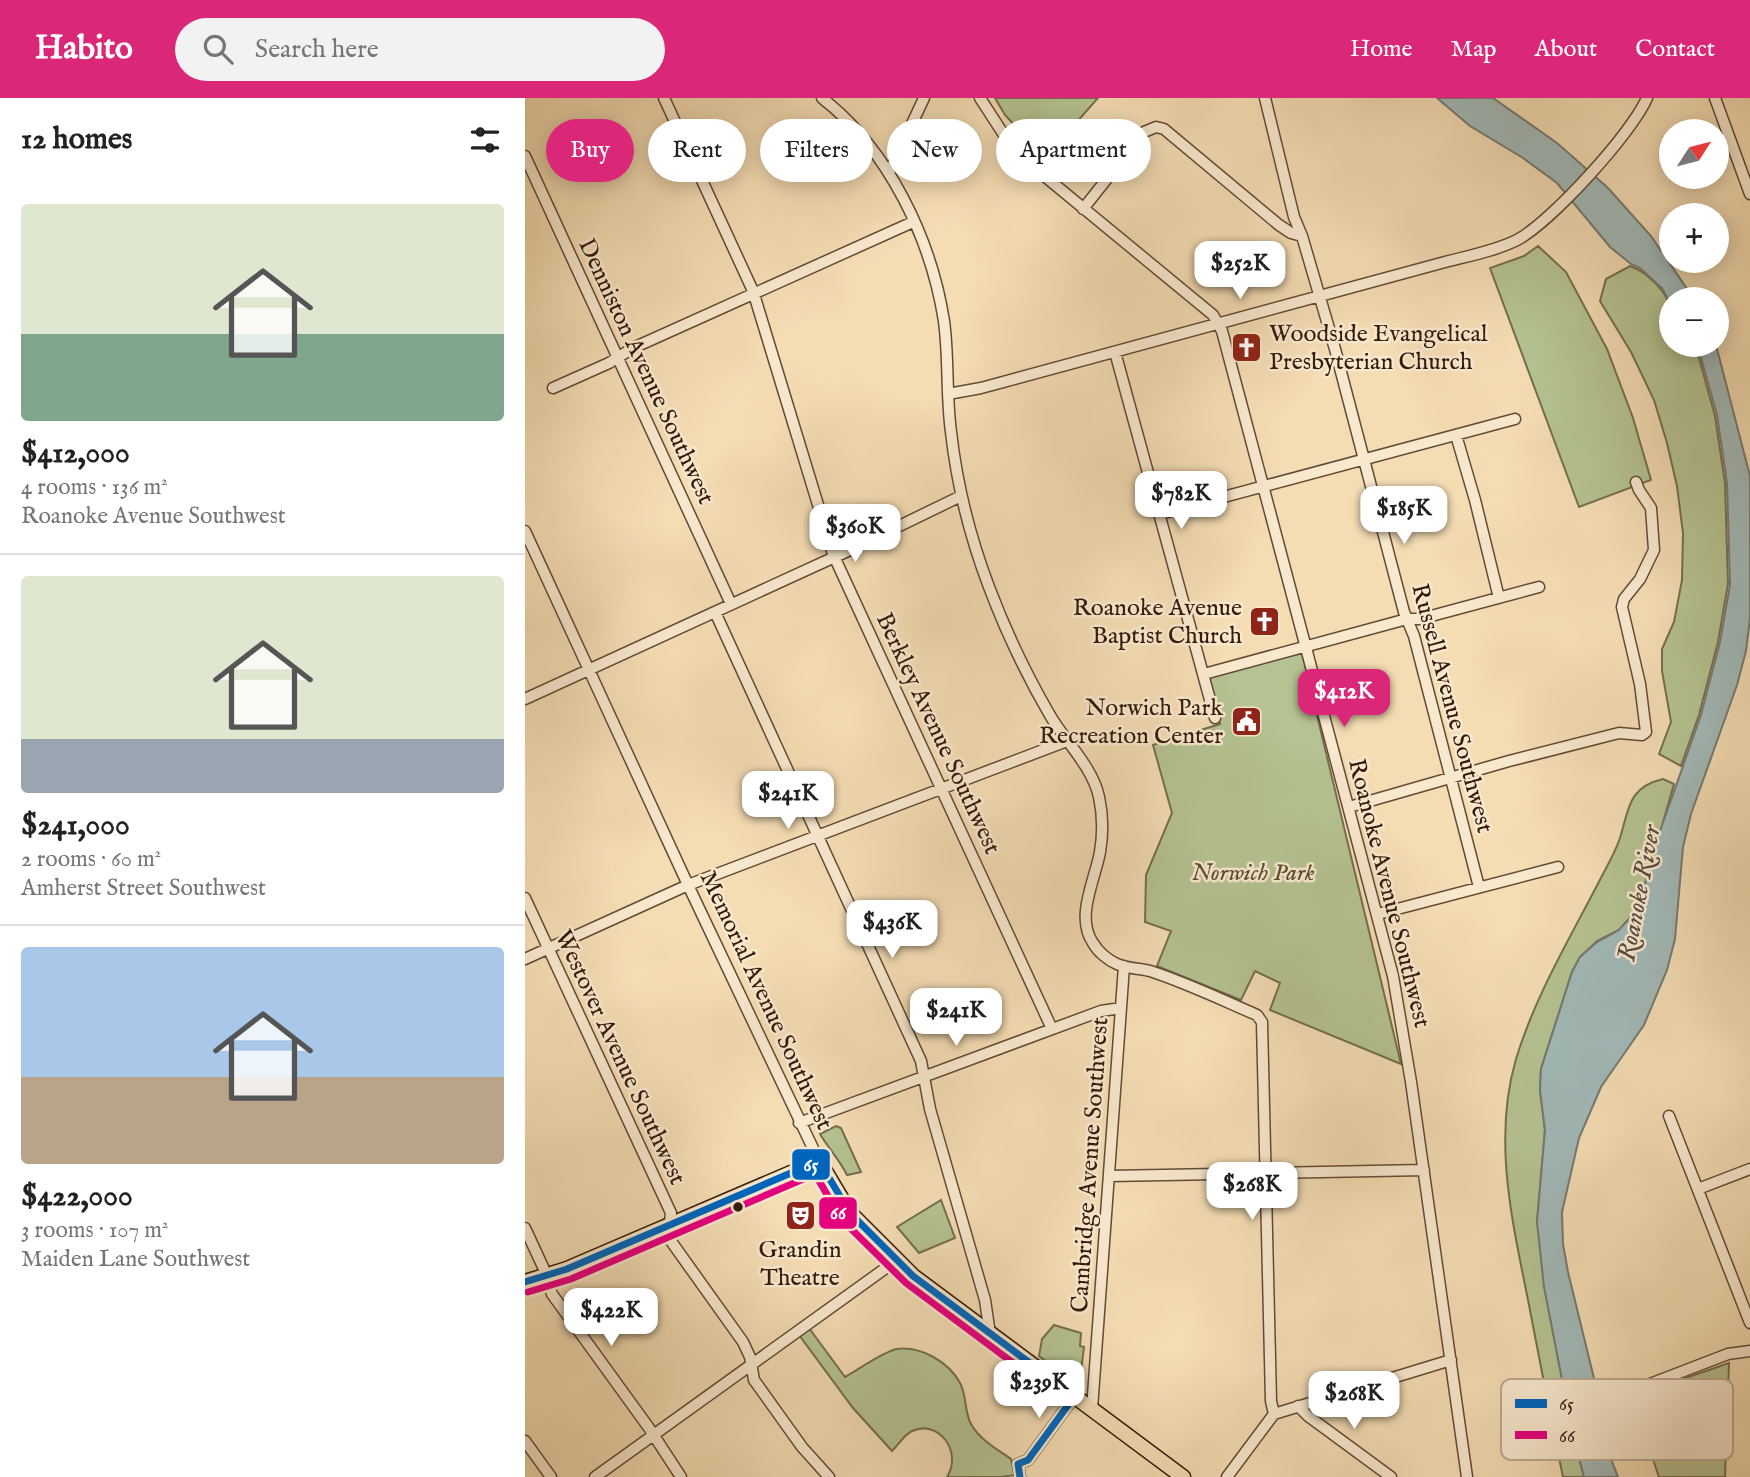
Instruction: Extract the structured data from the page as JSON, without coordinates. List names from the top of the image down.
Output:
{
  "streets": {
    "main road": ["Memorial Avenue Southwest"],
    "street": [
      "Denniston Avenue Southwest",
      "Russell Avenue Southwest",
      "Berkley Avenue Southwest",
      "Roanoke Avenue Southwest",
      "Westover Avenue Southwest",
      "Cambridge Avenue Southwest"
    ]
  },
  "crossings": [
    ["Memorial Avenue Southwest", "Cambridge Avenue Southwest"]
  ],
  "water": ["Roanoke River"],
  "parks": ["Norwich Park"],
  "places": {
    "church": ["Woodside Evangelical Presbyterian Church", "Roanoke Avenue Baptist Church"],
    "public building": ["Norwich Park Recreation Center"],
    "theatre": ["Grandin Theatre"]
  },
  "lines": ["transit line 65", "transit line 66"],
  "legend": ["65", "66"],
  "north": "top right",
  "page": {
    "header": "Habito",
    "search": "Search here",
    "nav": [
      "Home",
      "Map",
      "About",
      "Contact"
    ],
    "heading": "12 homes",
    "map_buttons": ["+", "−"],
    "chip": [
      "Buy",
      "Rent",
      "Filters",
      "New",
      "Apartment"
    ],
    "list": [
      {
        "name": "$412,000",
        "note": "4 rooms · 136 m² · Roanoke Avenue Southwest"
      },
      {
        "name": "$241,000",
        "note": "2 rooms · 60 m² · Amherst Street Southwest"
      },
      {
        "name": "$422,000",
        "note": "3 rooms · 107 m² · Maiden Lane Southwest"
      }
    ],
    "price": [
      "$252K",
      "$782K",
      "$185K",
      "$360K",
      "$412K",
      "$241K",
      "$436K",
      "$241K",
      "$268K",
      "$422K",
      "$239K",
      "$268K"
    ]
  }
}
